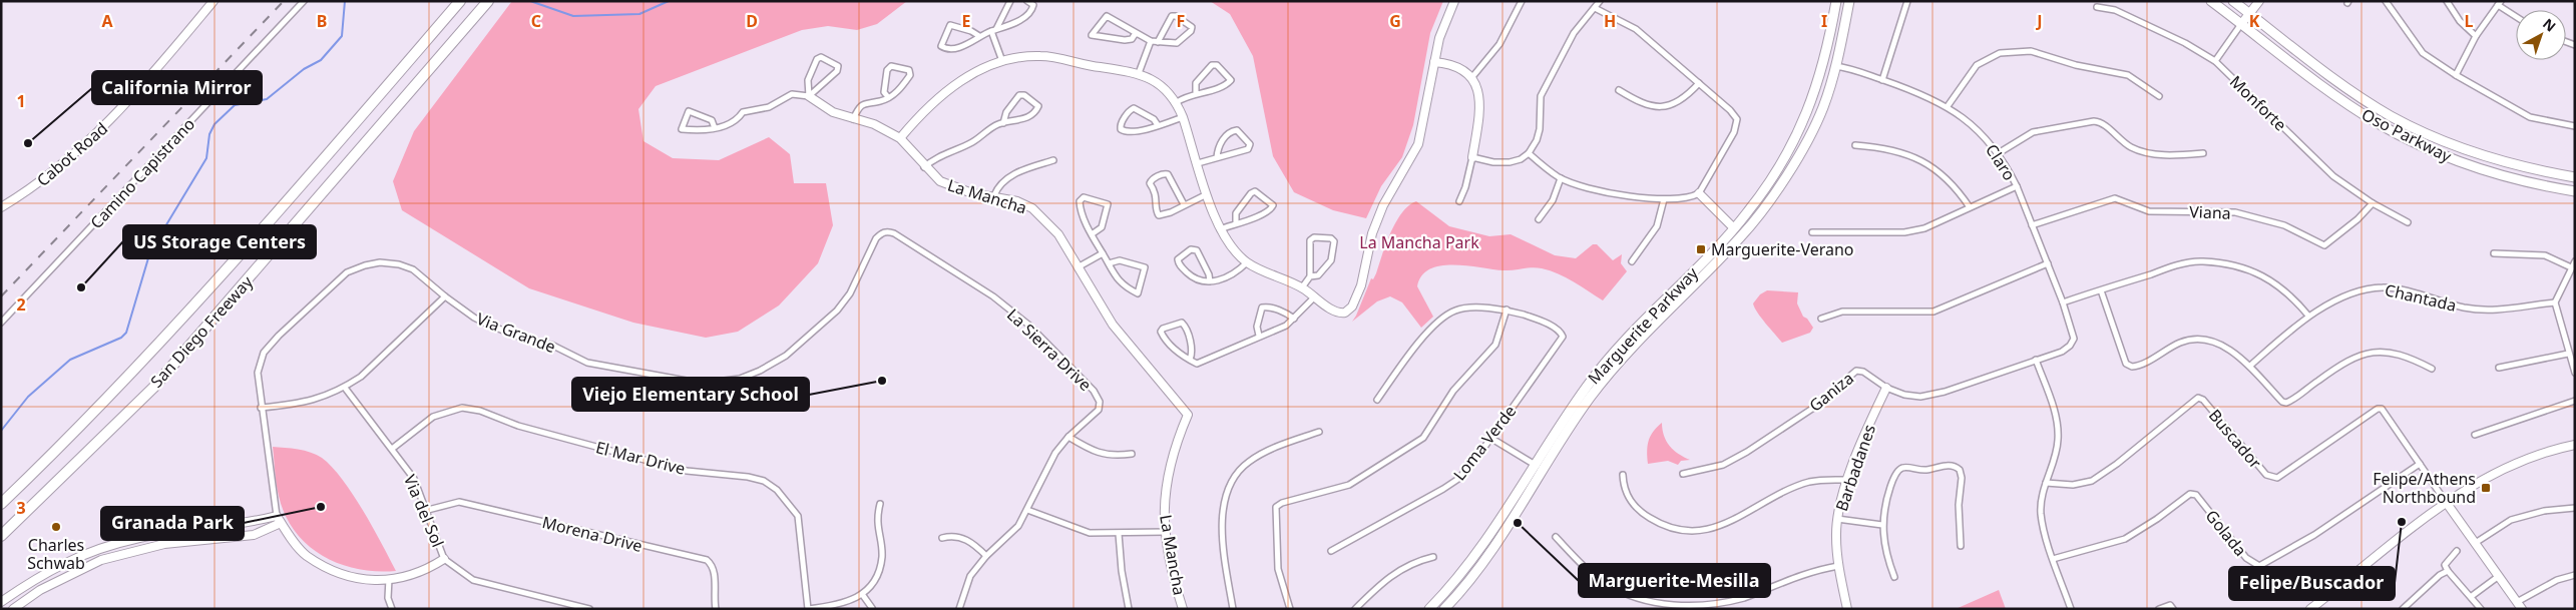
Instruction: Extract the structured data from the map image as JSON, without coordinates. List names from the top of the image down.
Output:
{
  "streets": {
    "highway": ["San Diego Freeway"],
    "main road": ["Oso Parkway", "Marguerite Parkway"],
    "street": [
      "Monforte",
      "Cabot Road",
      "Claro",
      "Camino Capistrano",
      "La Mancha",
      "Viana",
      "Chantada",
      "Via Grande",
      "La Sierra Drive",
      "Ganiza",
      "Buscador",
      "Loma Verde",
      "El Mar Drive",
      "Barbadanes",
      "Via del Sol",
      "Golada",
      "Morena Drive"
    ]
  },
  "crossings": [
    ["Monforte", "Viana"],
    ["Claro", "Viana"],
    ["Claro", "Marguerite Parkway"],
    ["Claro", "Ganiza"],
    ["Via Grande", "La Sierra Drive"],
    ["Ganiza", "Barbadanes"],
    ["Buscador", "Golada"],
    ["El Mar Drive", "Via del Sol"],
    ["Via del Sol", "Morena Drive"]
  ],
  "parks": ["La Mancha Park"],
  "places": {
    "other": [
      "California Mirror",
      "US Storage Centers",
      "Viejo Elementary School",
      "Granada Park",
      "Felipe/Buscador",
      "Marguerite-Mesilla",
      "Charles Schwab"
    ],
    "transit": ["Marguerite-Verano", "Felipe/Athens Northbound"]
  },
  "north": "top right",
  "grid": {
    "columns": [
      "A",
      "B",
      "C",
      "D",
      "E",
      "F",
      "G",
      "H",
      "I",
      "J",
      "K",
      "L"
    ],
    "rows": ["1", "2", "3"]
  }
}
